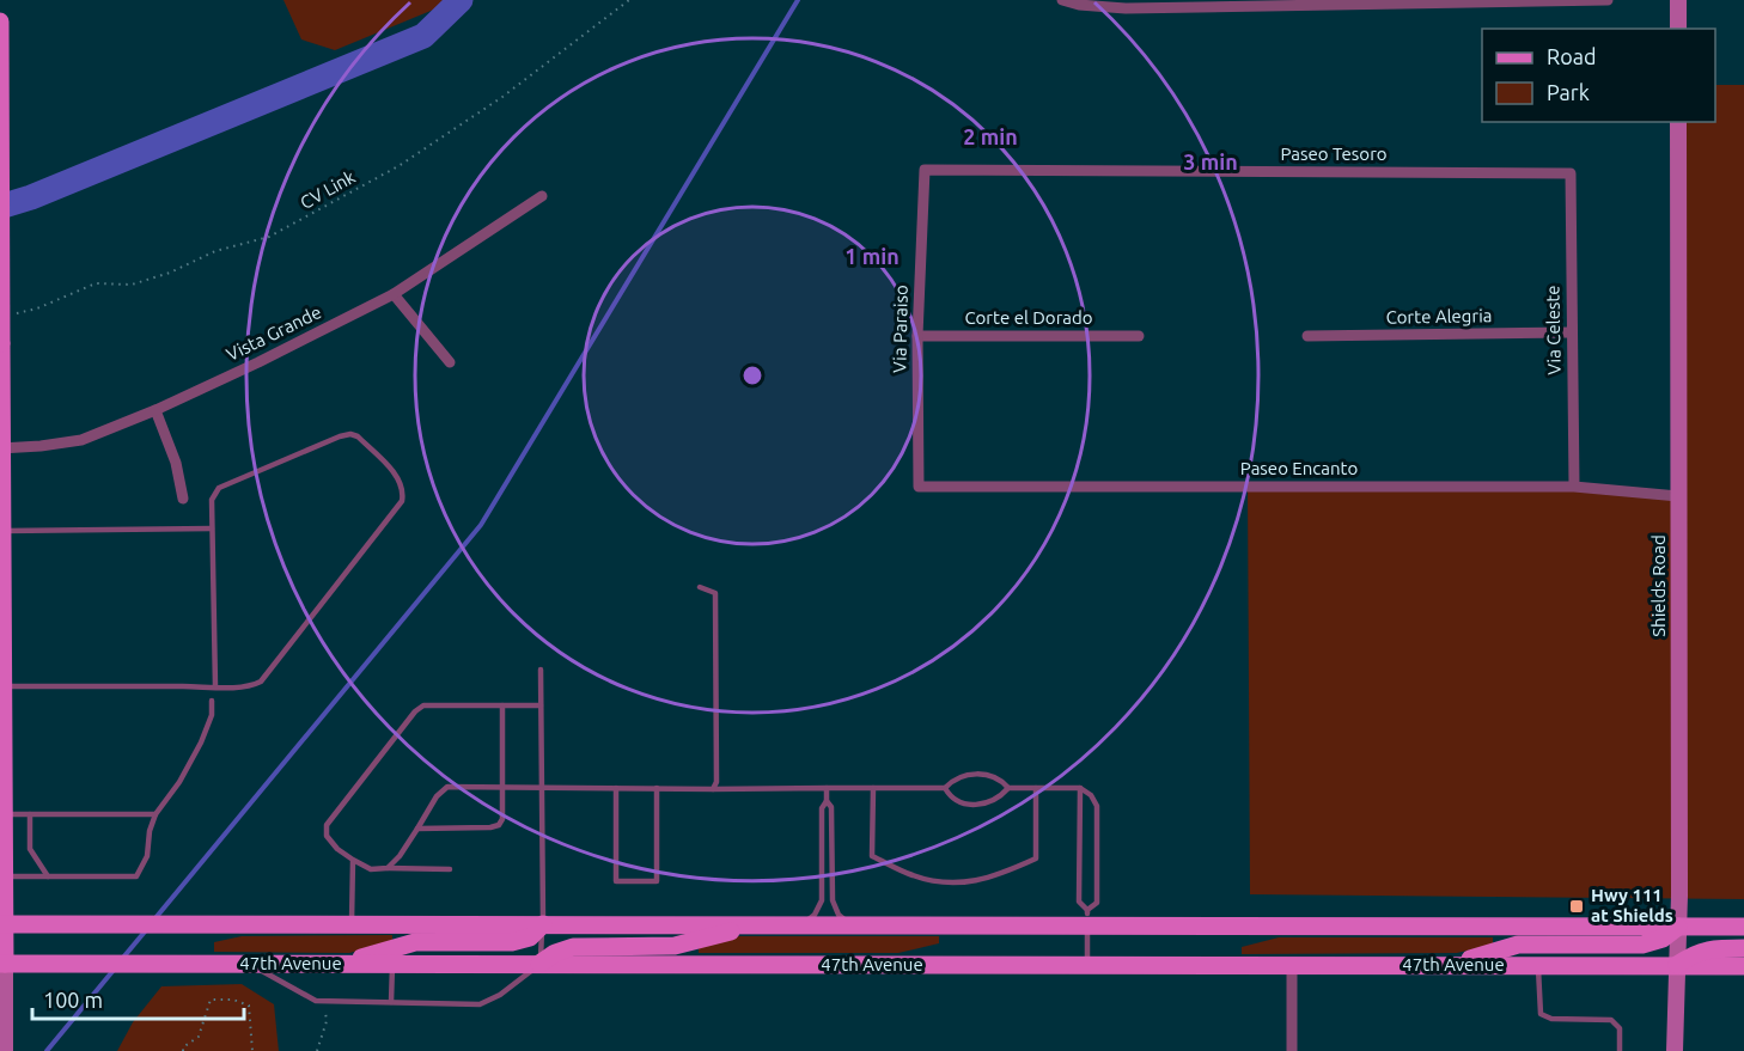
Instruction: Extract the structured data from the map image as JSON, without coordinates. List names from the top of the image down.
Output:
{
  "streets": {
    "main road": ["47th Avenue"],
    "street": [
      "Paseo Tesoro",
      "Corte Alegria",
      "Corte el Dorado",
      "Via Paraiso",
      "Via Celeste",
      "Vista Grande",
      "Paseo Encanto",
      "Shields Road"
    ],
    "path": ["CV Link"]
  },
  "crossings": [
    ["Paseo Tesoro", "Via Paraiso"],
    ["Paseo Tesoro", "Via Celeste"],
    ["Corte Alegria", "Via Celeste"],
    ["Corte el Dorado", "Via Paraiso"],
    ["Via Paraiso", "Paseo Encanto"],
    ["Via Celeste", "Paseo Encanto"],
    ["Paseo Encanto", "Shields Road"],
    ["Shields Road", "47th Avenue"]
  ],
  "places": {
    "transit": ["Hwy 111 at Shields"]
  },
  "legend": ["Road", "Park"],
  "scale_bar": "100 m",
  "rings": ["2 min", "3 min", "1 min"]
}
